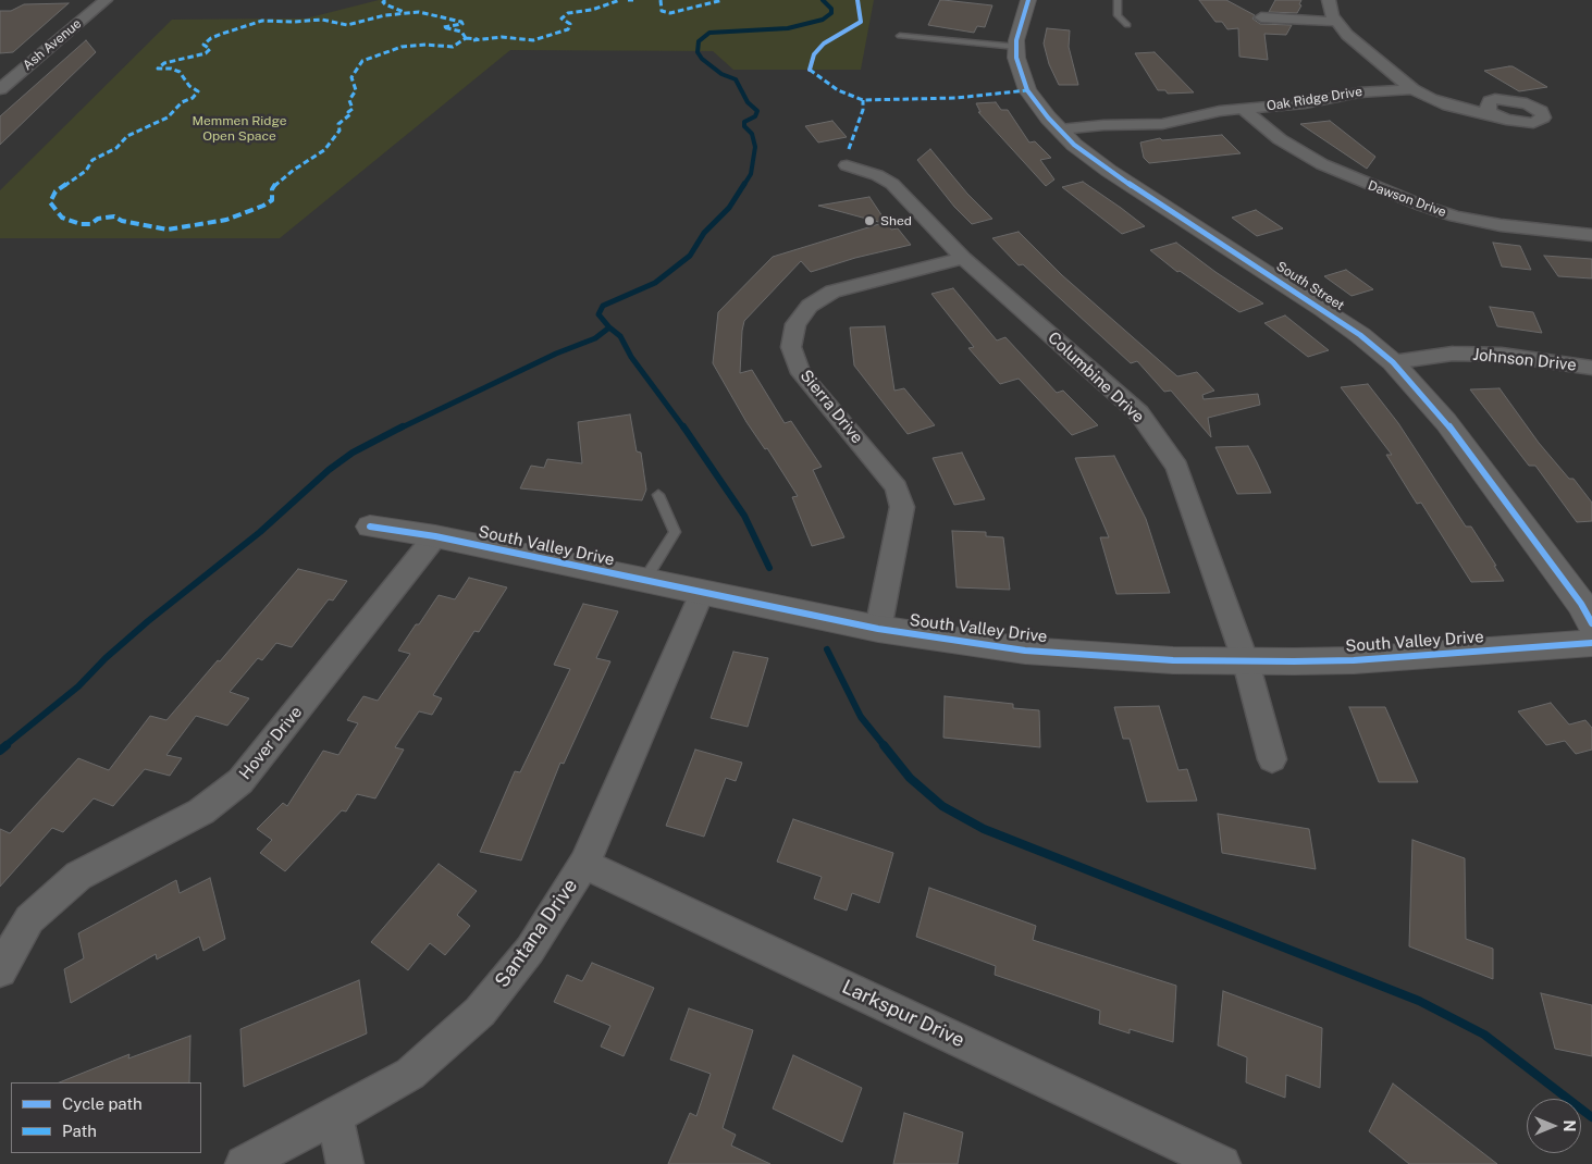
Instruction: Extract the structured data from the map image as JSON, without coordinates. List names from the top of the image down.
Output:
{
  "streets": {
    "street": [
      "Ash Avenue",
      "Oak Ridge Drive",
      "Dawson Drive",
      "South Street",
      "Johnson Drive",
      "Columbine Drive",
      "Sierra Drive",
      "South Valley Drive",
      "Hover Drive",
      "Santana Drive",
      "Larkspur Drive"
    ]
  },
  "crossings": [
    ["Oak Ridge Drive", "Dawson Drive"],
    ["Oak Ridge Drive", "South Street"],
    ["South Street", "Johnson Drive"],
    ["Columbine Drive", "Sierra Drive"],
    ["Columbine Drive", "South Valley Drive"],
    ["Sierra Drive", "South Valley Drive"],
    ["South Valley Drive", "Hover Drive"],
    ["South Valley Drive", "Santana Drive"],
    ["Santana Drive", "Larkspur Drive"]
  ],
  "parks": ["Memmen Ridge Open Space"],
  "places": ["Shed"],
  "legend": ["Cycle path", "Path"],
  "north": "right"
}
